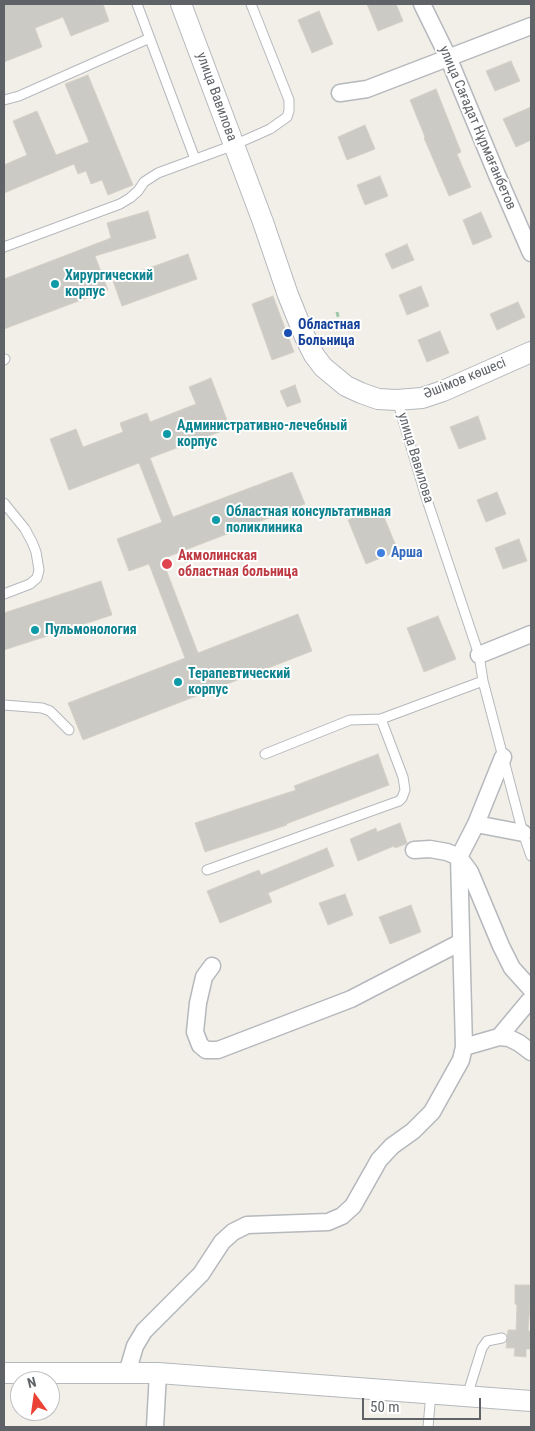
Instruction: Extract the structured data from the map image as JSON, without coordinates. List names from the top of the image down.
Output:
{
  "streets": {
    "street": ["улица Вавилова", "улица Сағадат Нұрмағанбетов", "Әшімов көшесі"]
  },
  "crossings": [
    ["улица Вавилова", "Әшімов көшесі"]
  ],
  "places": [
    "Хирургический корпус",
    "Областная Больница",
    "Административно-лечебный корпус",
    "Областная консультативная поликлиника",
    "Арша",
    "Акмолинская областная больница",
    "Пульмонология",
    "Терапевтический корпус"
  ],
  "scale_bar": "50 m",
  "north": "top"
}
